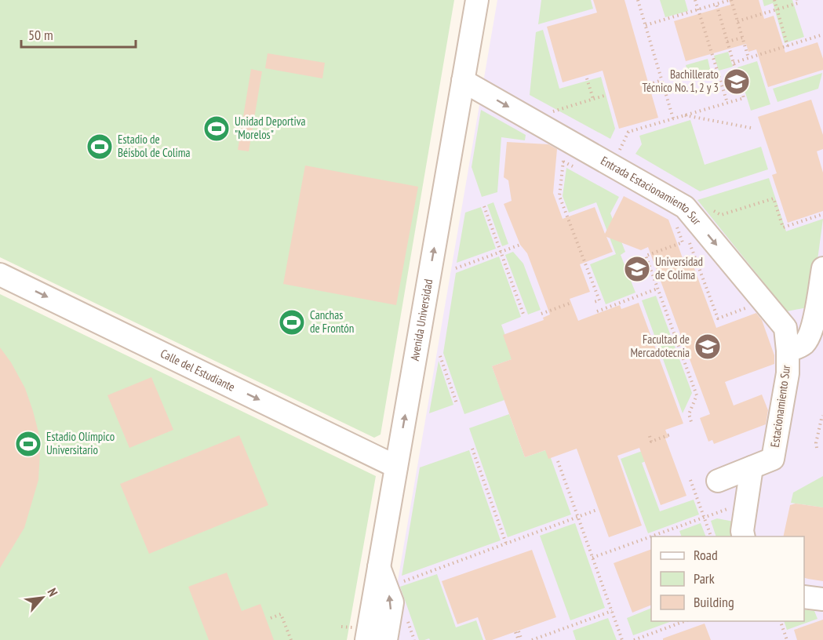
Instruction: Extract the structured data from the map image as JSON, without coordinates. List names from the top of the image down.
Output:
{
  "streets": {
    "street": [
      "Entrada Estacionamiento Sur",
      "Avenida Universidad",
      "Calle del Estudiante",
      "Estacionamiento Sur"
    ]
  },
  "crossings": [
    ["Entrada Estacionamiento Sur", "Avenida Universidad"],
    ["Avenida Universidad", "Calle del Estudiante"]
  ],
  "one_way": ["Entrada Estacionamiento Sur", "Avenida Universidad", "Calle del Estudiante"],
  "places": {
    "school or university": ["Bachillerato Técnico No. 1, 2 y 3", "Universidad de Colima", "Facultad de Mercadotecnia"],
    "sports": [
      "Unidad Deportiva \"Morelos\"",
      "Estadio de Béisbol de Colima",
      "Canchas de Frontón",
      "Estadio Olímpico Universitario"
    ]
  },
  "legend": ["Road", "Park", "Building"],
  "scale_bar": "50 m",
  "north": "top right"
}
